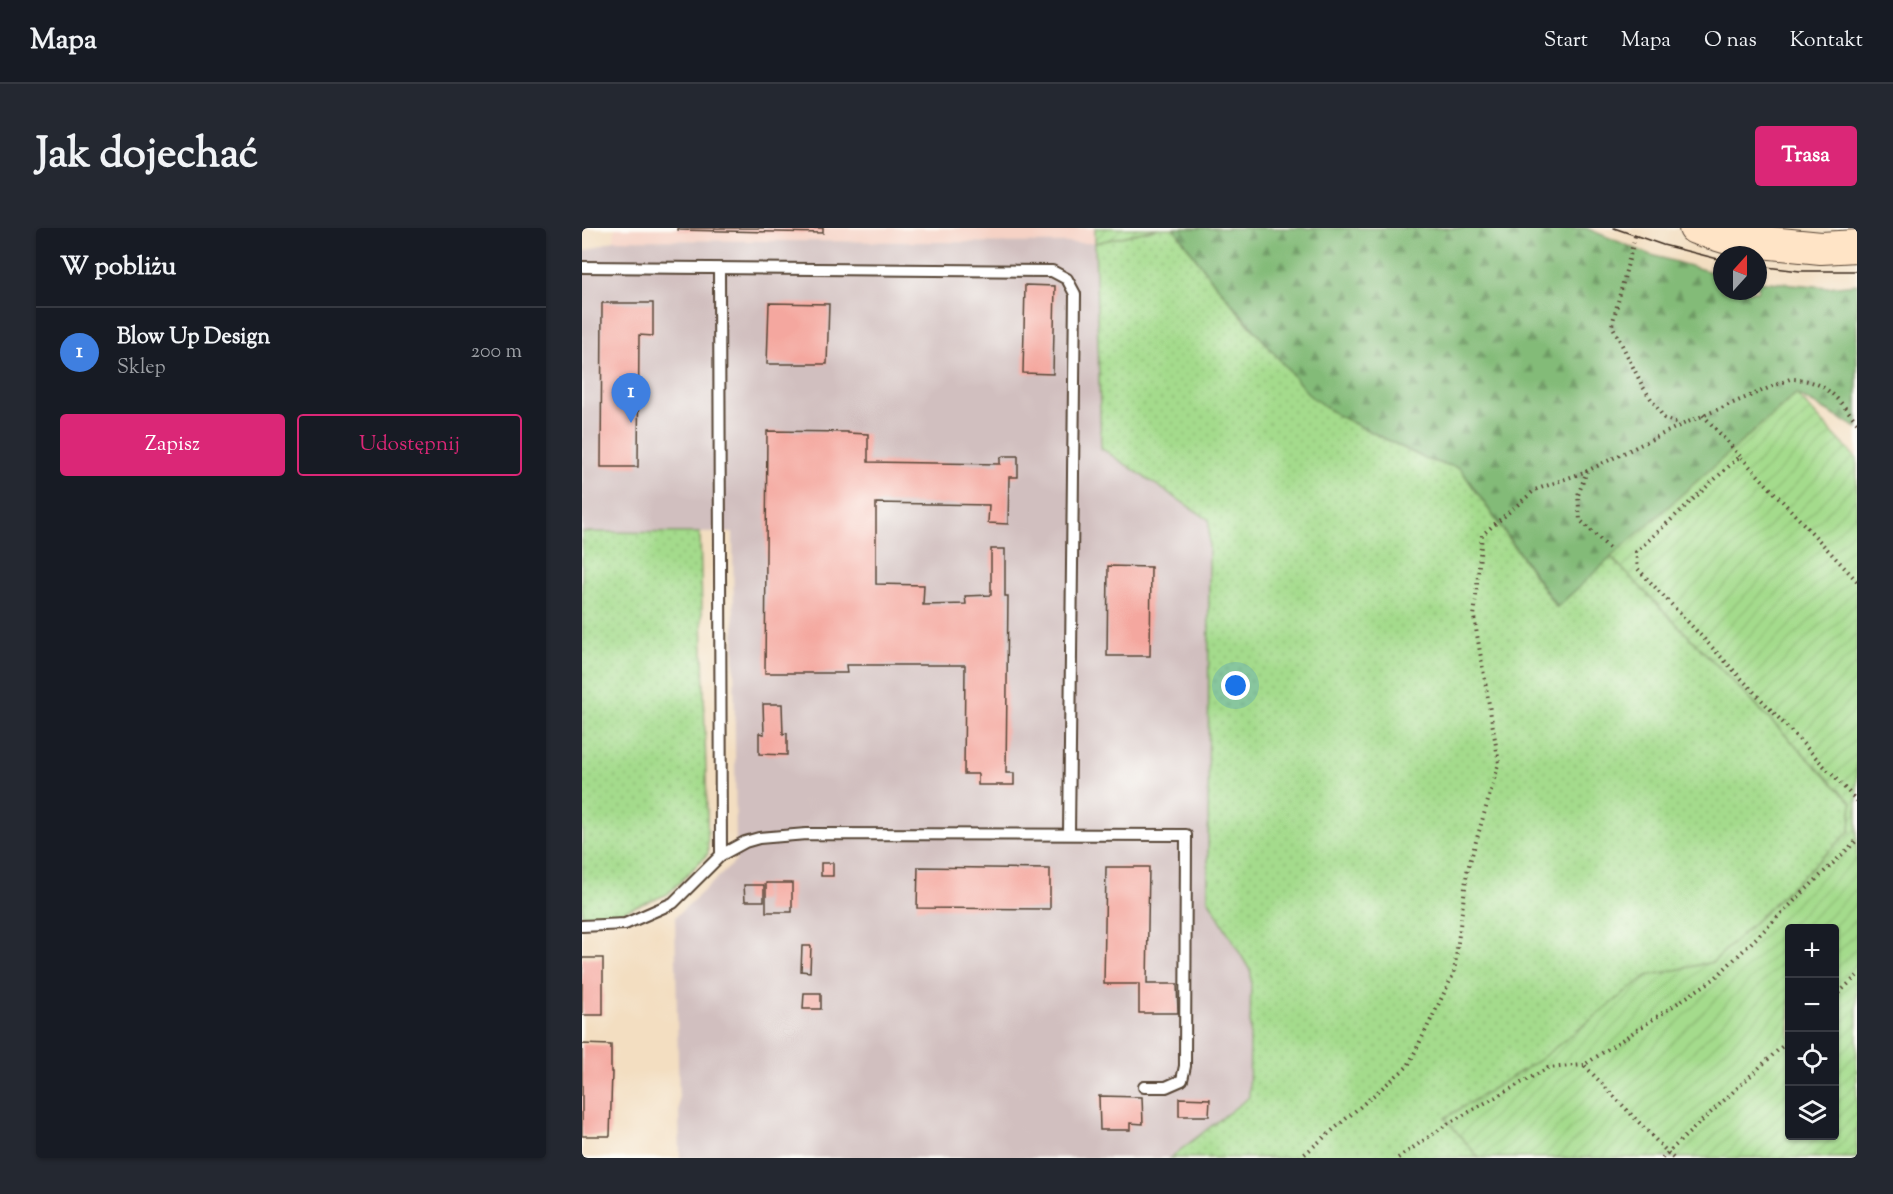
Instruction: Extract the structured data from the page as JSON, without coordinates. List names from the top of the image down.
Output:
{
  "north": "top",
  "page": {
    "header": "Mapa",
    "nav": [
      "Start",
      "Mapa",
      "O nas",
      "Kontakt"
    ],
    "title": "Jak dojechać",
    "buttons": [
      "Trasa",
      ["Zapisz", "Udostępnij"]
    ],
    "heading": "W pobliżu",
    "list": [
      {
        "mark": "1",
        "name": "Blow Up Design",
        "note": "Sklep",
        "value": "200 m"
      }
    ],
    "pins": "1",
    "map_buttons": ["+", "−"]
  }
}
